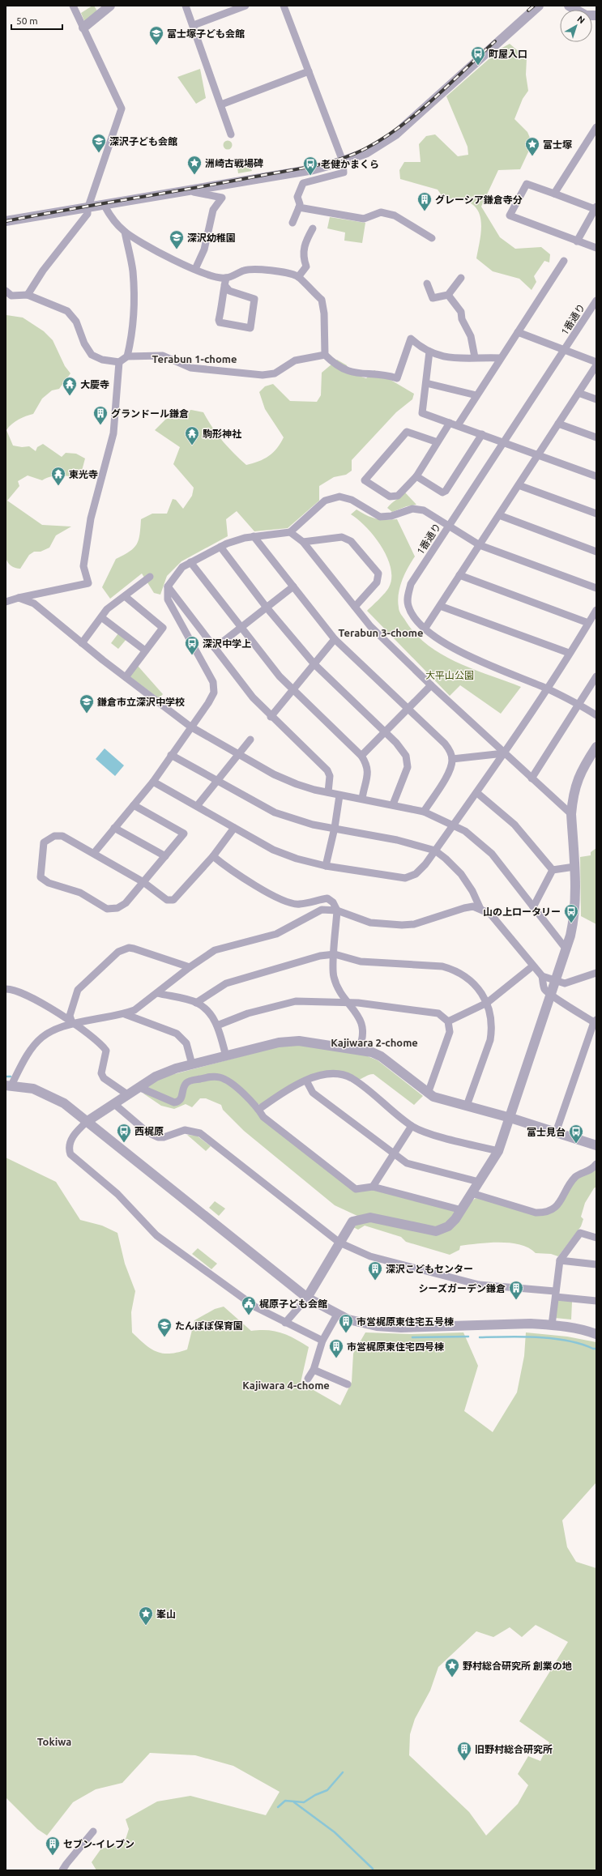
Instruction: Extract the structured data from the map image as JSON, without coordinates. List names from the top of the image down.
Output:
{
  "streets": {
    "street": ["1番通り"]
  },
  "districts": [
    "Terabun 1-chome",
    "Terabun 3-chome",
    "Kajiwara 2-chome",
    "Kajiwara 4-chome",
    "Tokiwa"
  ],
  "parks": ["大平山公園"],
  "places": {
    "school or university": [
      "富士塚子ども会館",
      "深沢子ども会館",
      "深沢幼稚園",
      "鎌倉市立深沢中学校",
      "たんぽぽ保育園"
    ],
    "bus stop": [
      "町屋入口",
      "老健かまくら",
      "深沢中学上",
      "山の上ロータリー",
      "西梶原",
      "富士見台"
    ],
    "place": [
      "富士塚",
      "洲崎古戦場碑",
      "峯山",
      "野村総合研究所 創業の地"
    ],
    "building": [
      "グレーシア鎌倉寺分",
      "グランドール鎌倉",
      "深沢こどもセンター",
      "シーズガーデン鎌倉",
      "市営梶原東住宅五号棟",
      "市営梶原東住宅四号棟",
      "旧野村総合研究所",
      "セブン-イレブン"
    ],
    "temple": ["大慶寺", "駒形神社", "東光寺"],
    "public building": ["梶原子ども会館"]
  },
  "scale_bar": "50 m",
  "north": "top right"
}
